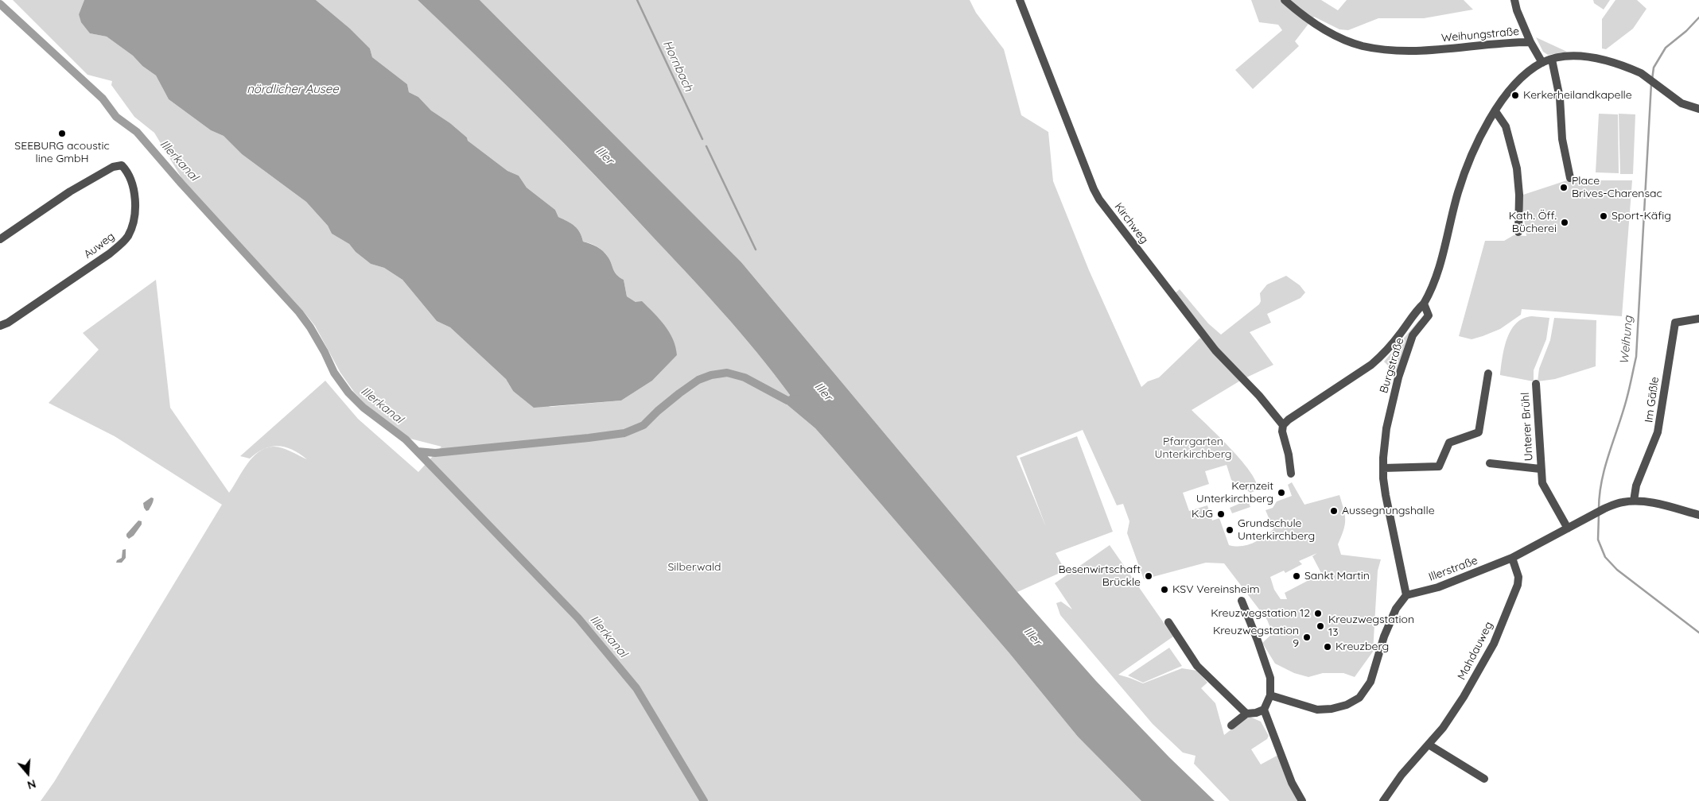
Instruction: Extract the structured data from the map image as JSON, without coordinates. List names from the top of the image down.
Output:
{
  "streets": {
    "street": [
      "Weihungstraße",
      "Kirchweg",
      "Auweg",
      "Burgstraße",
      "Im Gäßle",
      "Unterer Brühl",
      "Illerstraße",
      "Mahdauweg"
    ]
  },
  "crossings": [
    ["Weihungstraße", "Burgstraße"],
    ["Burgstraße", "Illerstraße"],
    ["Im Gäßle", "Illerstraße"],
    ["Unterer Brühl", "Illerstraße"],
    ["Illerstraße", "Mahdauweg"]
  ],
  "water": [
    "Hornbach",
    "nördlicher Ausee",
    "Iller",
    "Illerkanal",
    "Weihung"
  ],
  "parks": ["Pfarrgarten Unterkirchberg", "Silberwald"],
  "places": [
    "Kerkerheilandkapelle",
    "SEEBURG acoustic line GmbH",
    "Place Brives-Charensac",
    "Sport-Käfig",
    "Kath. Öff. Bücherei",
    "Kernzeit Unterkirchberg",
    "Aussegnungshalle",
    "KJG",
    "Grundschule Unterkirchberg",
    "Besenwirtschaft Brückle",
    "Sankt Martin",
    "KSV Vereinsheim",
    "Kreuzwegstation 12",
    "Kreuzwegstation 13",
    "Kreuzwegstation 9",
    "Kreuzberg"
  ],
  "north": "bottom"
}
